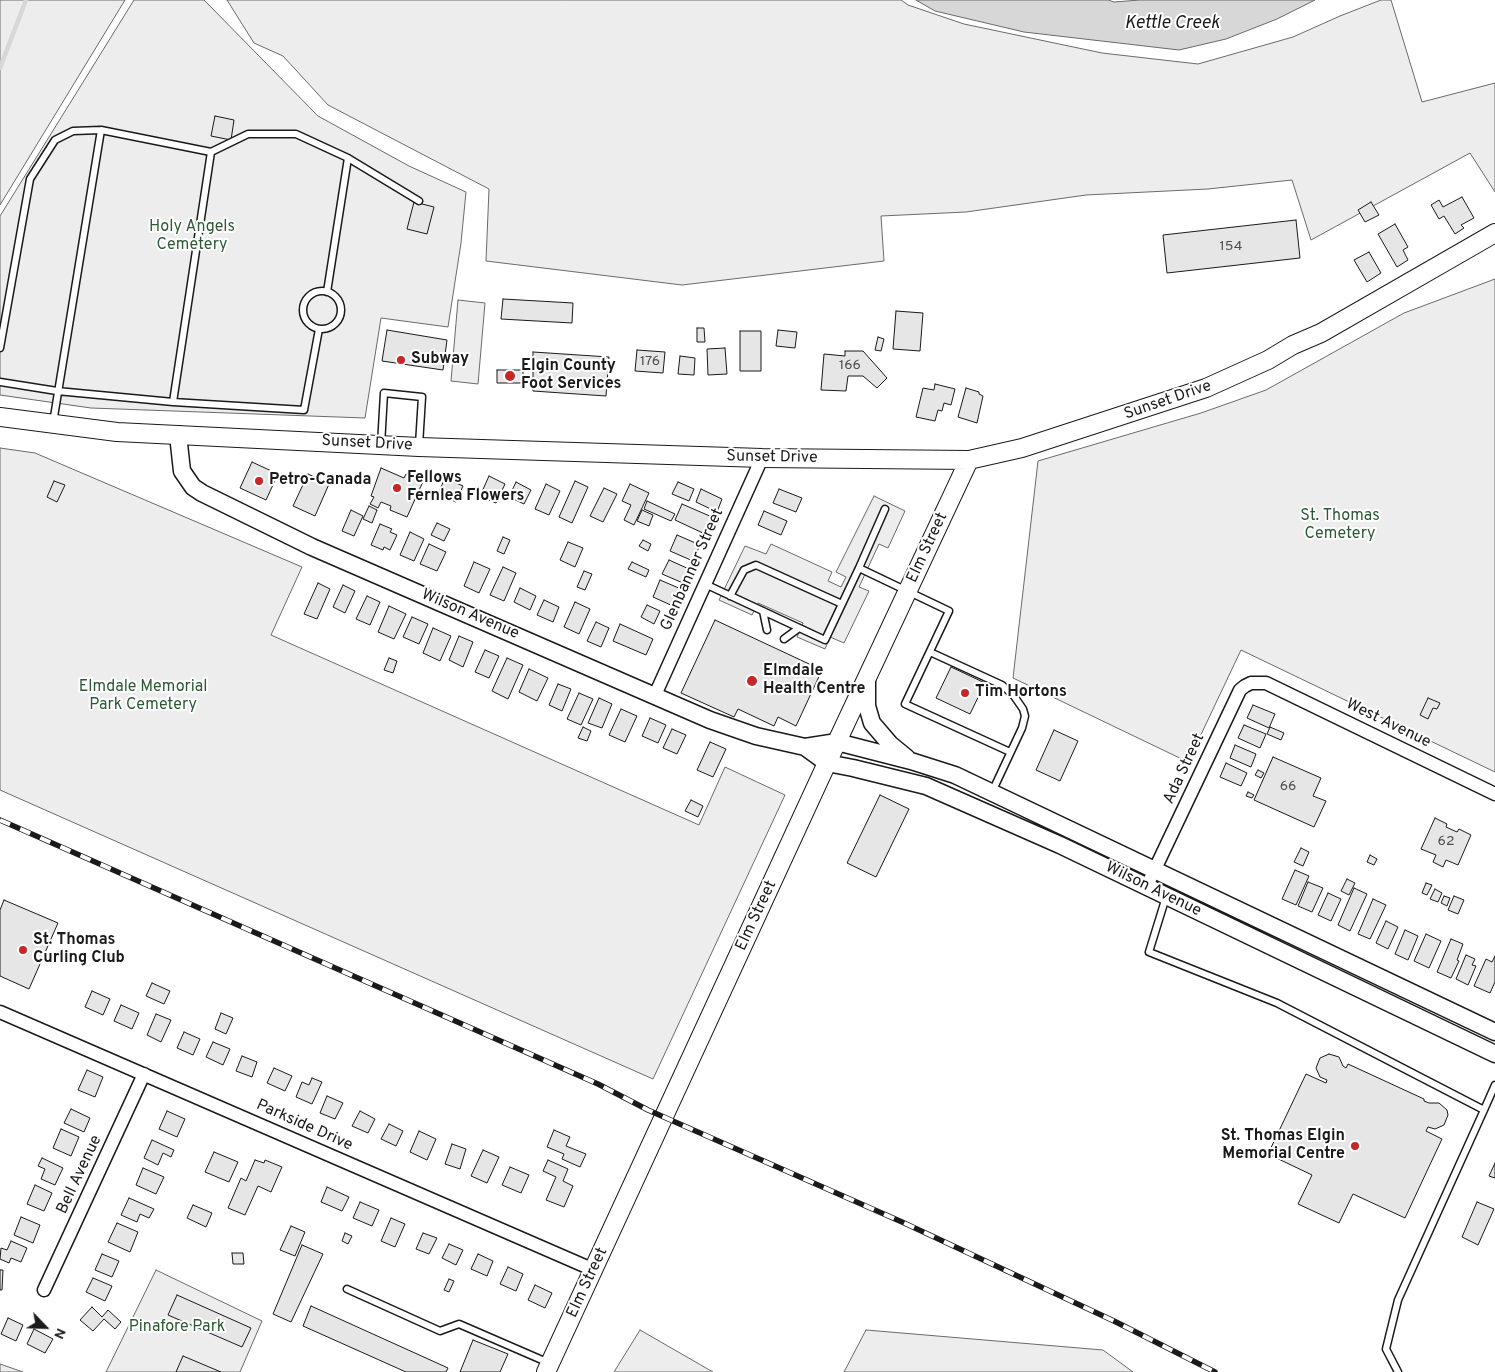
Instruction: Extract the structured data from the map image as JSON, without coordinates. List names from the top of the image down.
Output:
{
  "streets": {
    "main road": ["Sunset Drive", "Elm Street"],
    "street": [
      "Glenbanner Street",
      "Wilson Avenue",
      "West Avenue",
      "Ada Street",
      "Parkside Drive",
      "Bell Avenue"
    ]
  },
  "crossings": [
    ["Sunset Drive", "Elm Street"],
    ["Sunset Drive", "Glenbanner Street"],
    ["Sunset Drive", "Wilson Avenue"],
    ["Elm Street", "Wilson Avenue"],
    ["Elm Street", "Parkside Drive"],
    ["Glenbanner Street", "Wilson Avenue"],
    ["Wilson Avenue", "Ada Street"],
    ["West Avenue", "Ada Street"],
    ["Parkside Drive", "Bell Avenue"]
  ],
  "water": ["Kettle Creek"],
  "parks": [
    "Holy Angels Cemetery",
    "St. Thomas Cemetery",
    "Elmdale Memorial Park Cemetery",
    "Pinafore Park"
  ],
  "places": [
    "Subway",
    "Elgin County Foot Services",
    "Petro-Canada",
    "Fellows Fernlea Flowers",
    "Elmdale Health Centre",
    "Tim Hortons",
    "St. Thomas Curling Club",
    "St. Thomas Elgin Memorial Centre"
  ],
  "house_numbers": [
    "154",
    "176",
    "166",
    "66",
    "62"
  ],
  "north": "bottom right"
}
